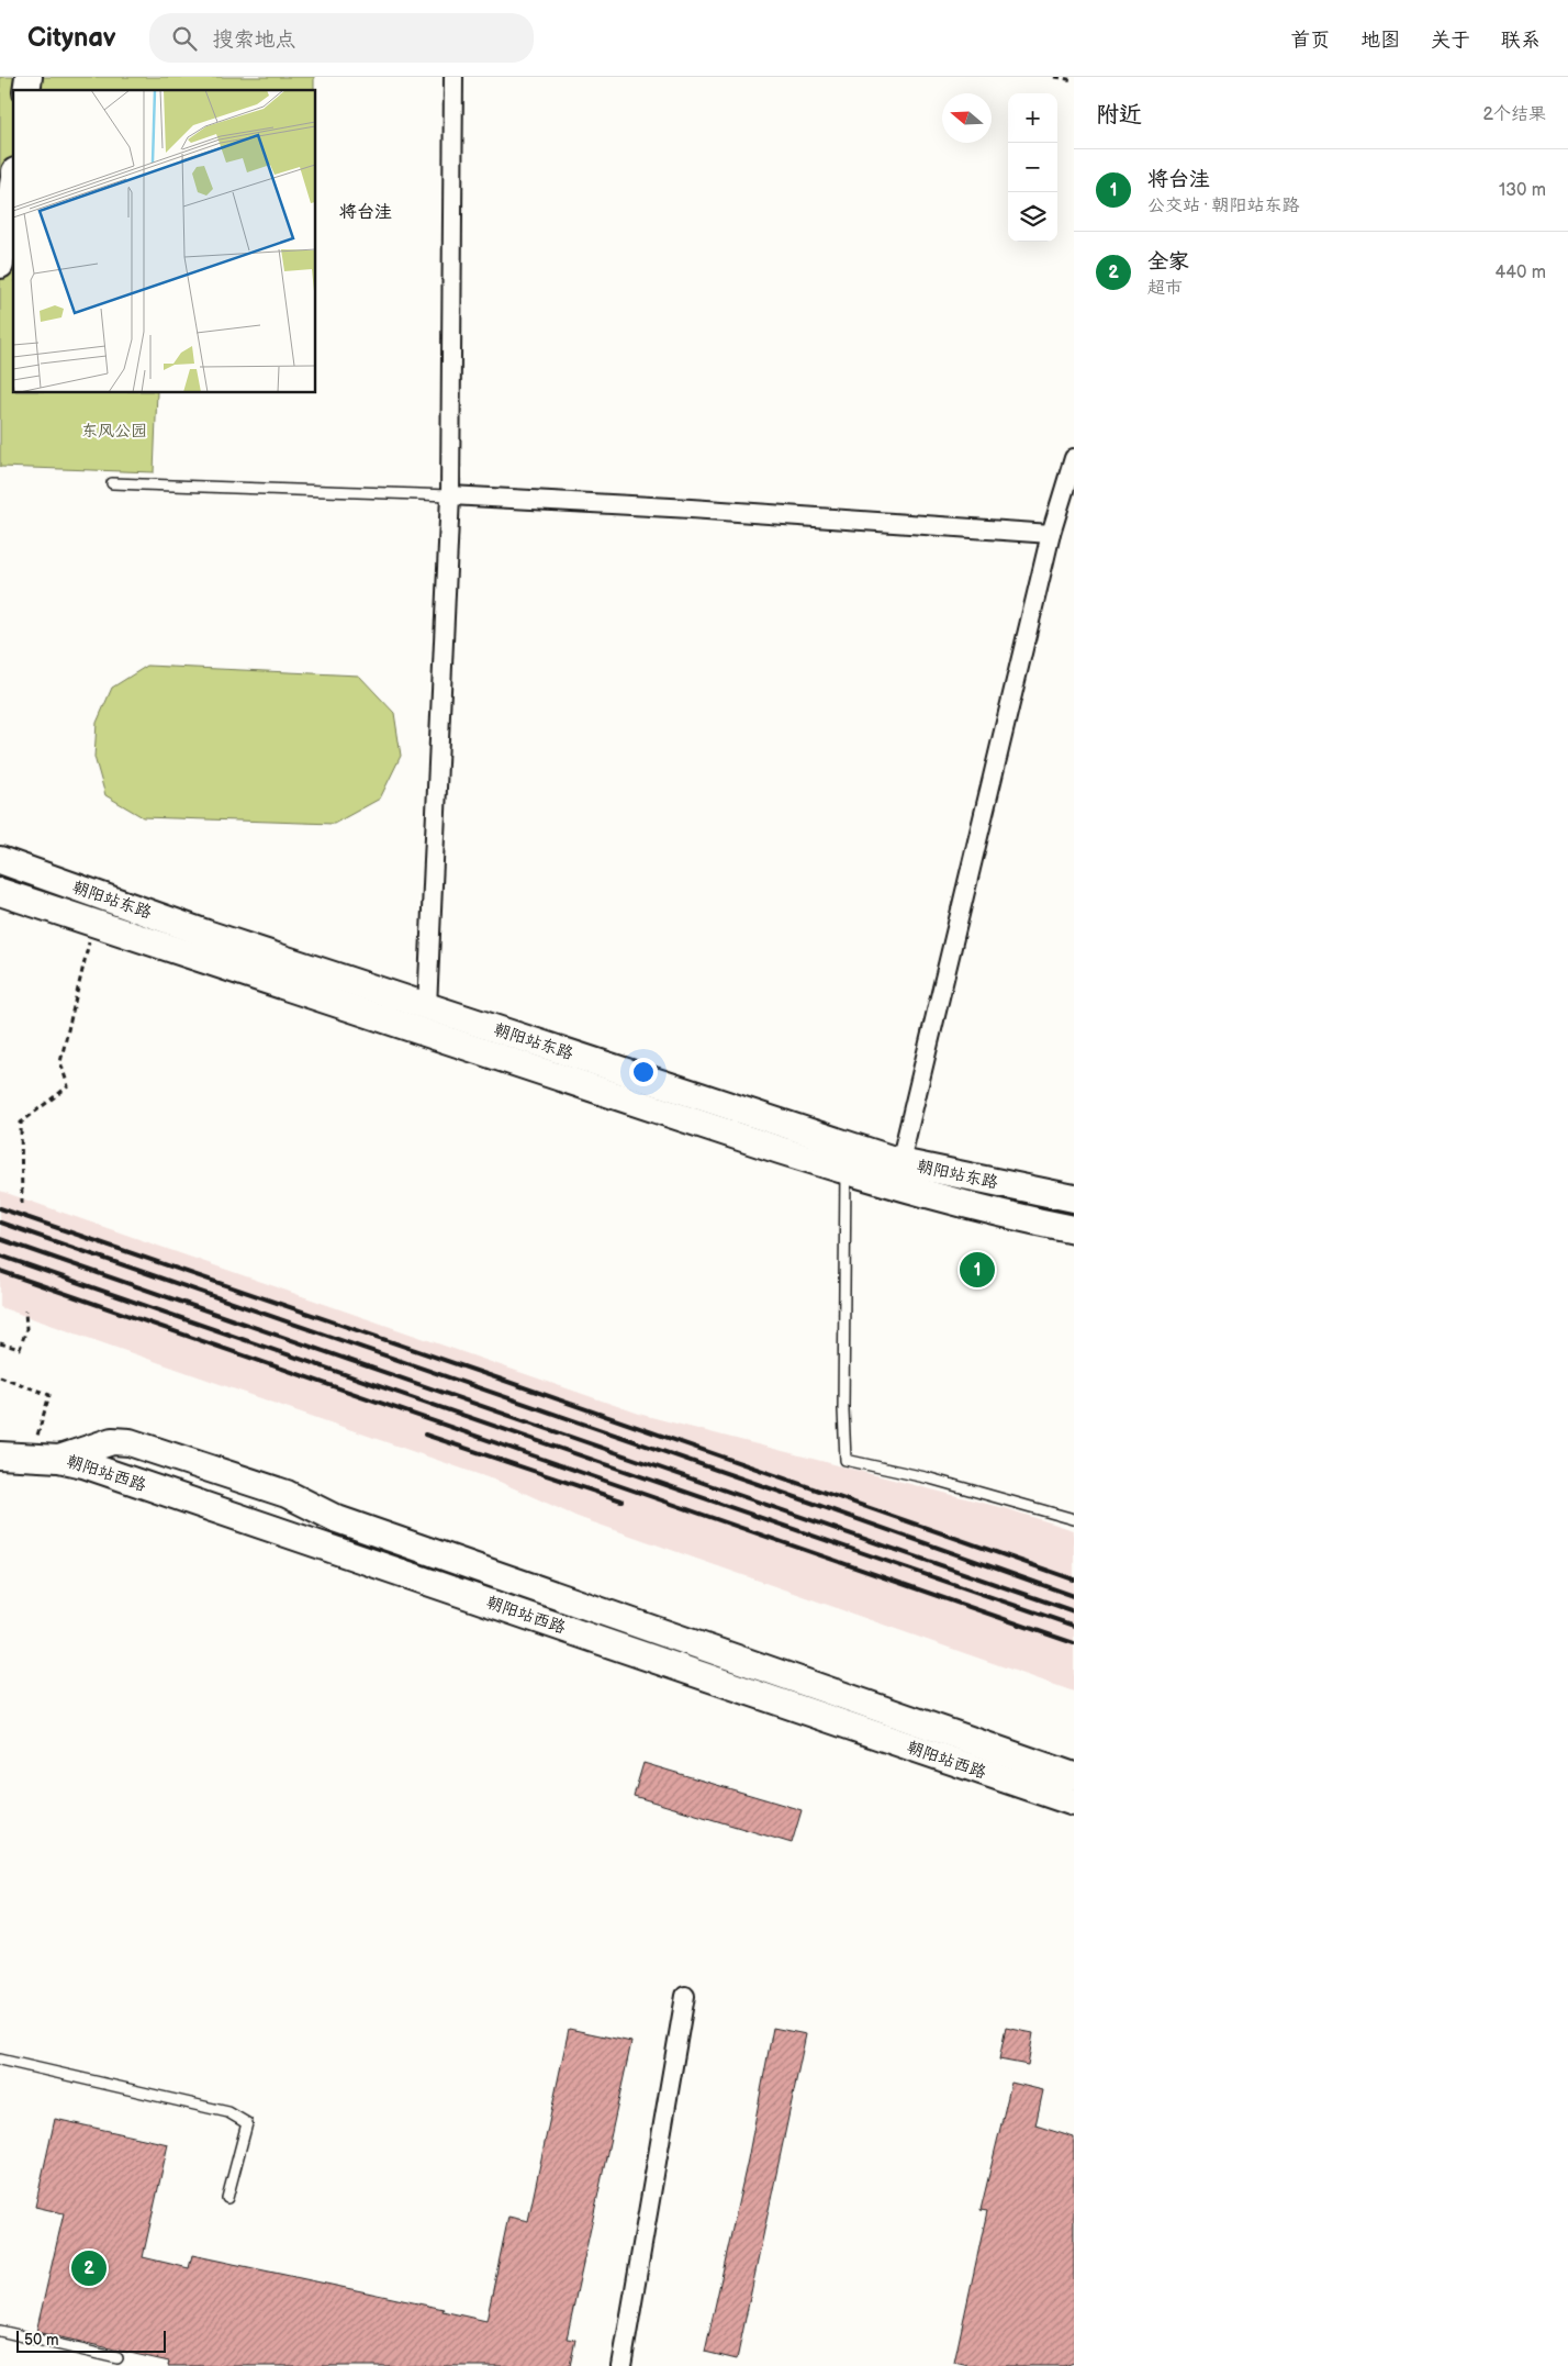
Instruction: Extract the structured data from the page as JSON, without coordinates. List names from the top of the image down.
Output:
{
  "streets": {
    "main road": ["朝阳站东路", "朝阳站西路"]
  },
  "districts": ["将台洼"],
  "parks": ["东风公园"],
  "scale_bar": "50 m",
  "north": "left",
  "page": {
    "header": "Citynav",
    "search": "搜索地点",
    "nav": [
      "首页",
      "地图",
      "关于",
      "联系"
    ],
    "heading": ["附近", "2个结果"],
    "map_buttons": ["+", "−"],
    "list": [
      {
        "mark": "1",
        "name": "将台洼",
        "note": "公交站 · 朝阳站东路",
        "value": "130 m"
      },
      {
        "mark": "2",
        "name": "全家",
        "note": "超市",
        "value": "440 m"
      }
    ],
    "pins": ["1", "2"],
    "scale": "50 m"
  }
}
